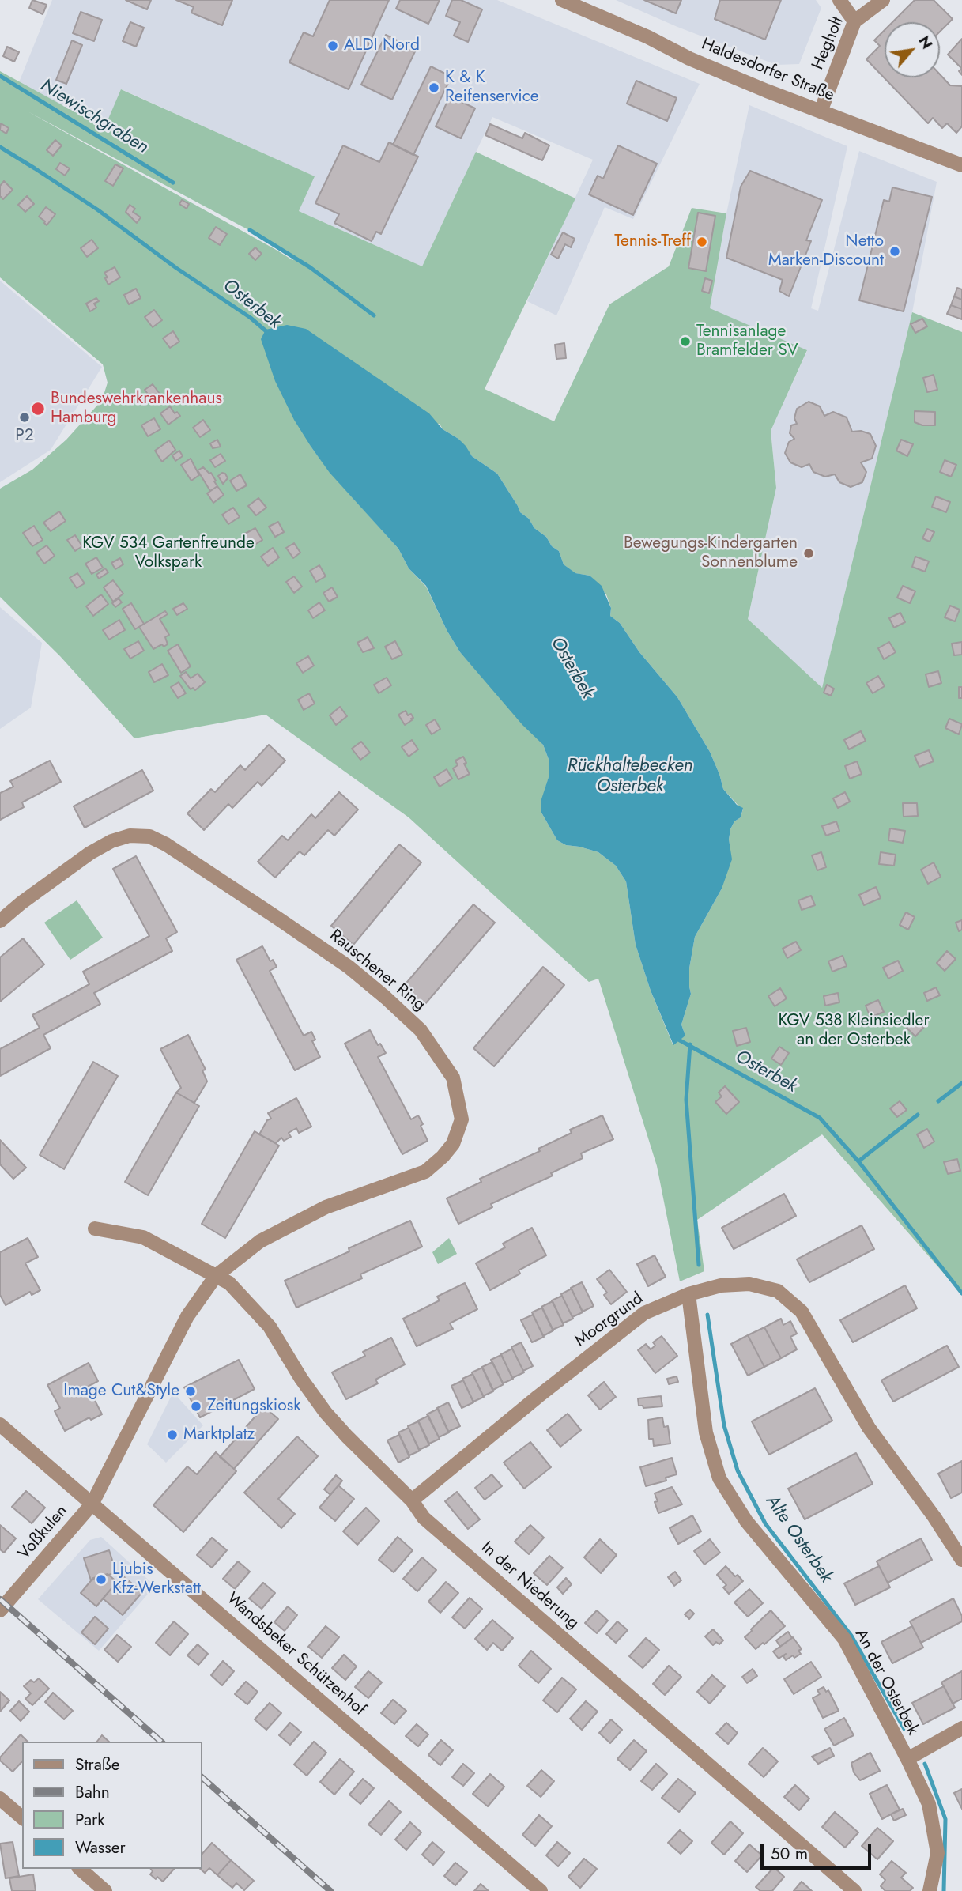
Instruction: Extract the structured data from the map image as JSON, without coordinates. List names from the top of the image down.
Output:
{
  "streets": {
    "street": [
      "Hegholt",
      "Haldesdorfer Straße",
      "Rauschener Ring",
      "Moorgrund",
      "Voßkulen",
      "In der Niederung",
      "Wandsbeker Schützenhof",
      "An der Osterbek"
    ]
  },
  "crossings": [
    ["Hegholt", "Haldesdorfer Straße"],
    ["Rauschener Ring", "Voßkulen"],
    ["Rauschener Ring", "In der Niederung"],
    ["Rauschener Ring", "Wandsbeker Schützenhof"],
    ["Moorgrund", "In der Niederung"],
    ["Moorgrund", "An der Osterbek"],
    ["Voßkulen", "Wandsbeker Schützenhof"]
  ],
  "water": [
    "Niewischgraben",
    "Osterbek",
    "Rückhaltebecken Osterbek",
    "Alte Osterbek"
  ],
  "parks": ["KGV 534 Gartenfreunde Volkspark", "KGV 538 Kleinsiedler an der Osterbek"],
  "places": [
    "ALDI Nord",
    "K & K Reifenservice",
    "Tennis-Treff",
    "Netto Marken-Discount",
    "Tennisanlage Bramfelder SV",
    "Bundeswehrkrankenhaus Hamburg",
    "P2",
    "Bewegungs-Kindergarten Sonnenblume",
    "Image Cut&Style",
    "Zeitungskiosk",
    "Marktplatz",
    "Ljubis Kfz-Werkstatt"
  ],
  "legend": [
    "Straße",
    "Bahn",
    "Park",
    "Wasser"
  ],
  "scale_bar": "50 m",
  "north": "top right"
}
